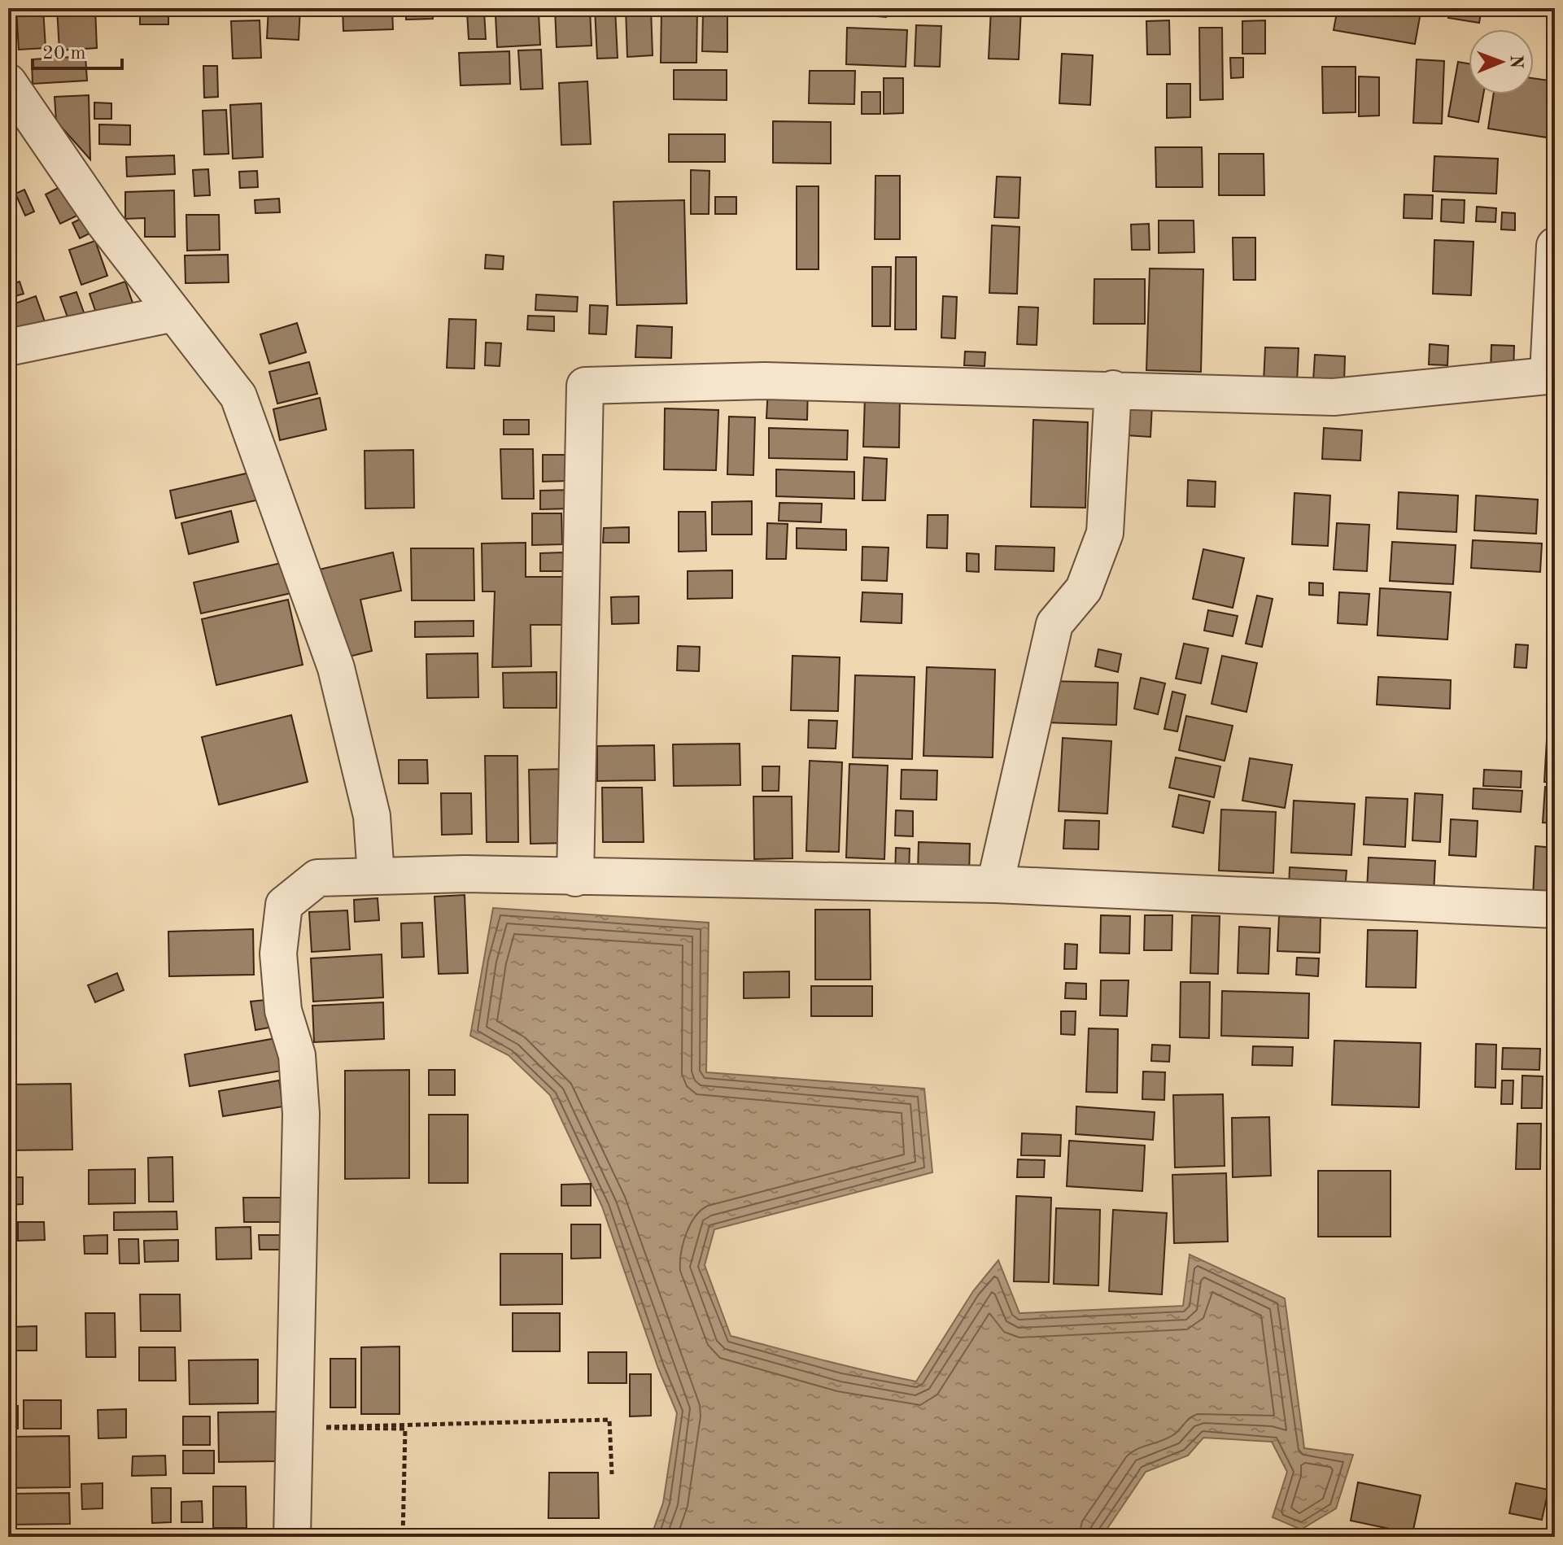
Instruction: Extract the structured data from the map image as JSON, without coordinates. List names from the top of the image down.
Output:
{
  "scale_bar": "20 m",
  "north": "right"
}
